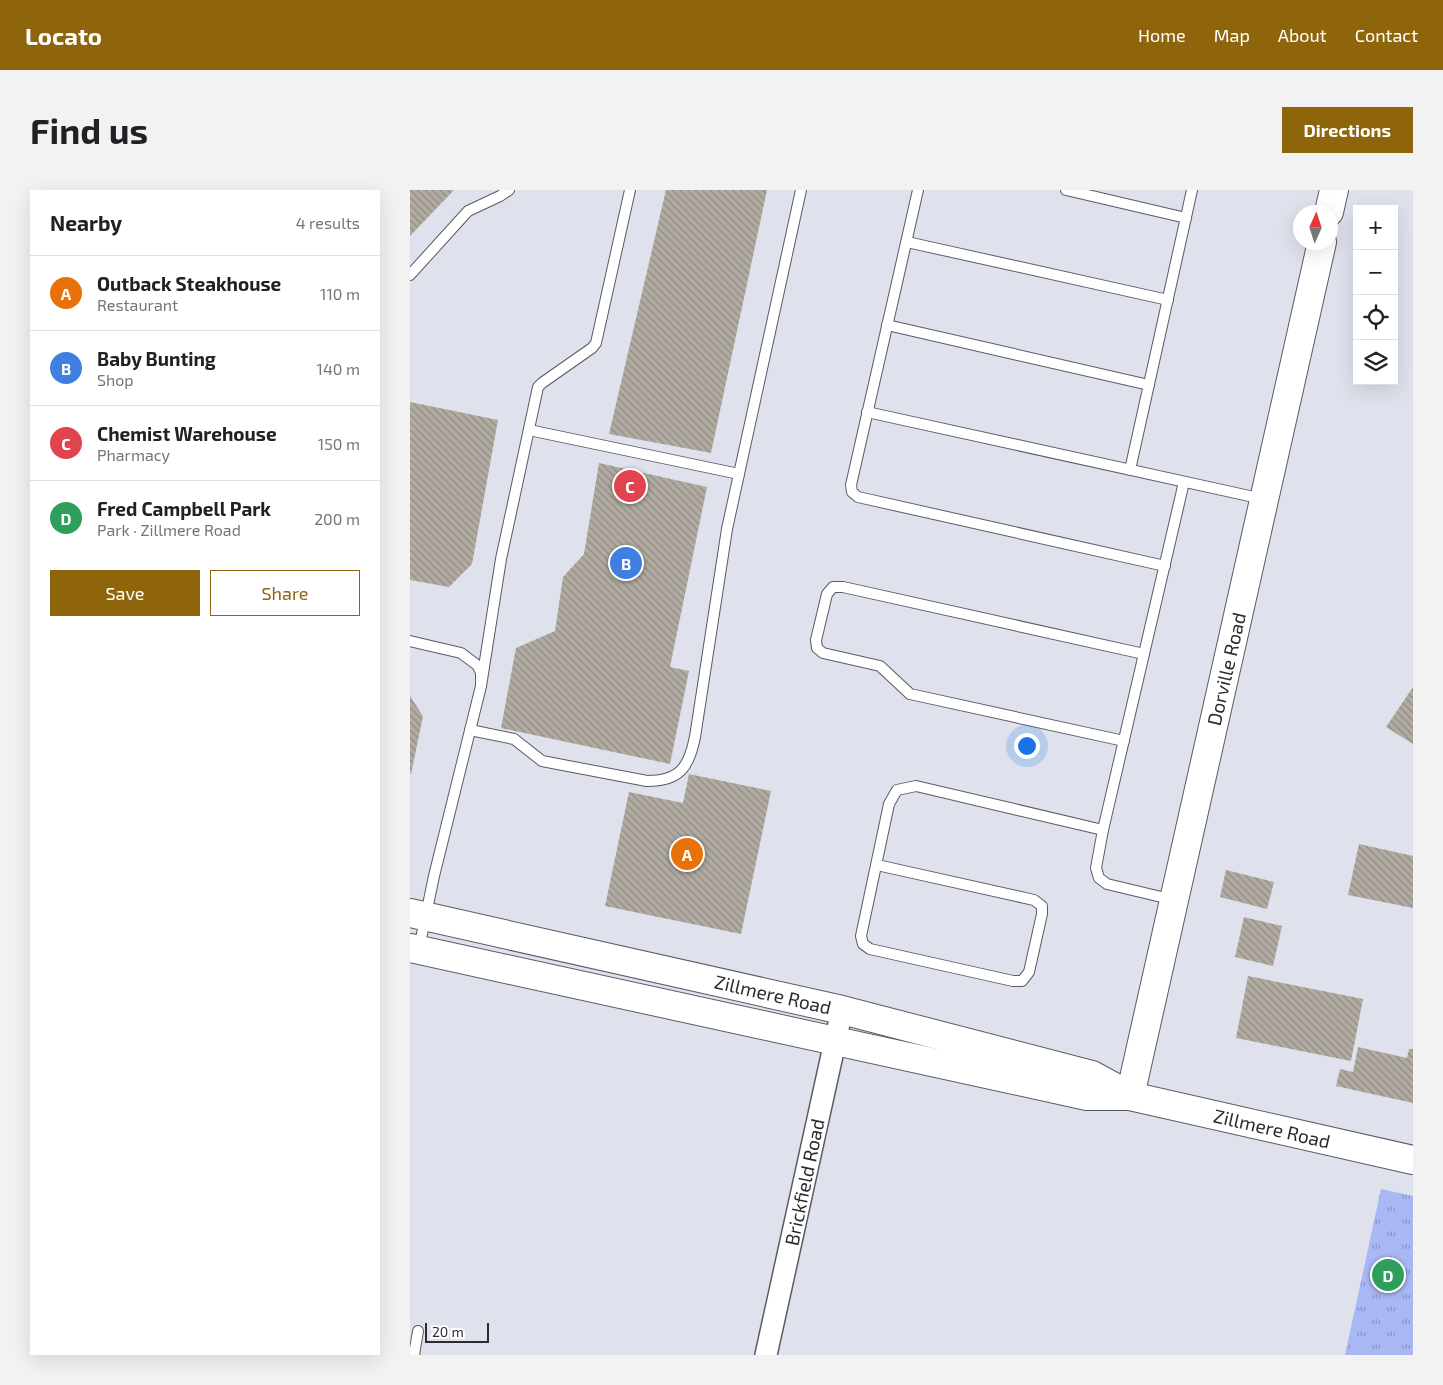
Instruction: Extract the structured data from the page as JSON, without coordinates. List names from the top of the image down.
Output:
{
  "streets": {
    "main road": ["Dorville Road", "Zillmere Road"],
    "street": ["Brickfield Road"]
  },
  "crossings": [
    ["Dorville Road", "Zillmere Road"],
    ["Zillmere Road", "Brickfield Road"]
  ],
  "scale_bar": "20 m",
  "north": "top",
  "page": {
    "header": "Locato",
    "nav": [
      "Home",
      "Map",
      "About",
      "Contact"
    ],
    "buttons": [
      "Directions",
      ["Save", "Share"]
    ],
    "title": "Find us",
    "heading": ["Nearby", "4 results"],
    "map_buttons": ["+", "−"],
    "list": [
      {
        "mark": "A",
        "name": "Outback Steakhouse",
        "note": "Restaurant",
        "value": "110 m"
      },
      {
        "mark": "B",
        "name": "Baby Bunting",
        "note": "Shop",
        "value": "140 m"
      },
      {
        "mark": "C",
        "name": "Chemist Warehouse",
        "note": "Pharmacy",
        "value": "150 m"
      },
      {
        "mark": "D",
        "name": "Fred Campbell Park",
        "note": "Park · Zillmere Road",
        "value": "200 m"
      }
    ],
    "pins": [
      "C",
      "B",
      "A",
      "D"
    ],
    "scale": "20 m"
  }
}
